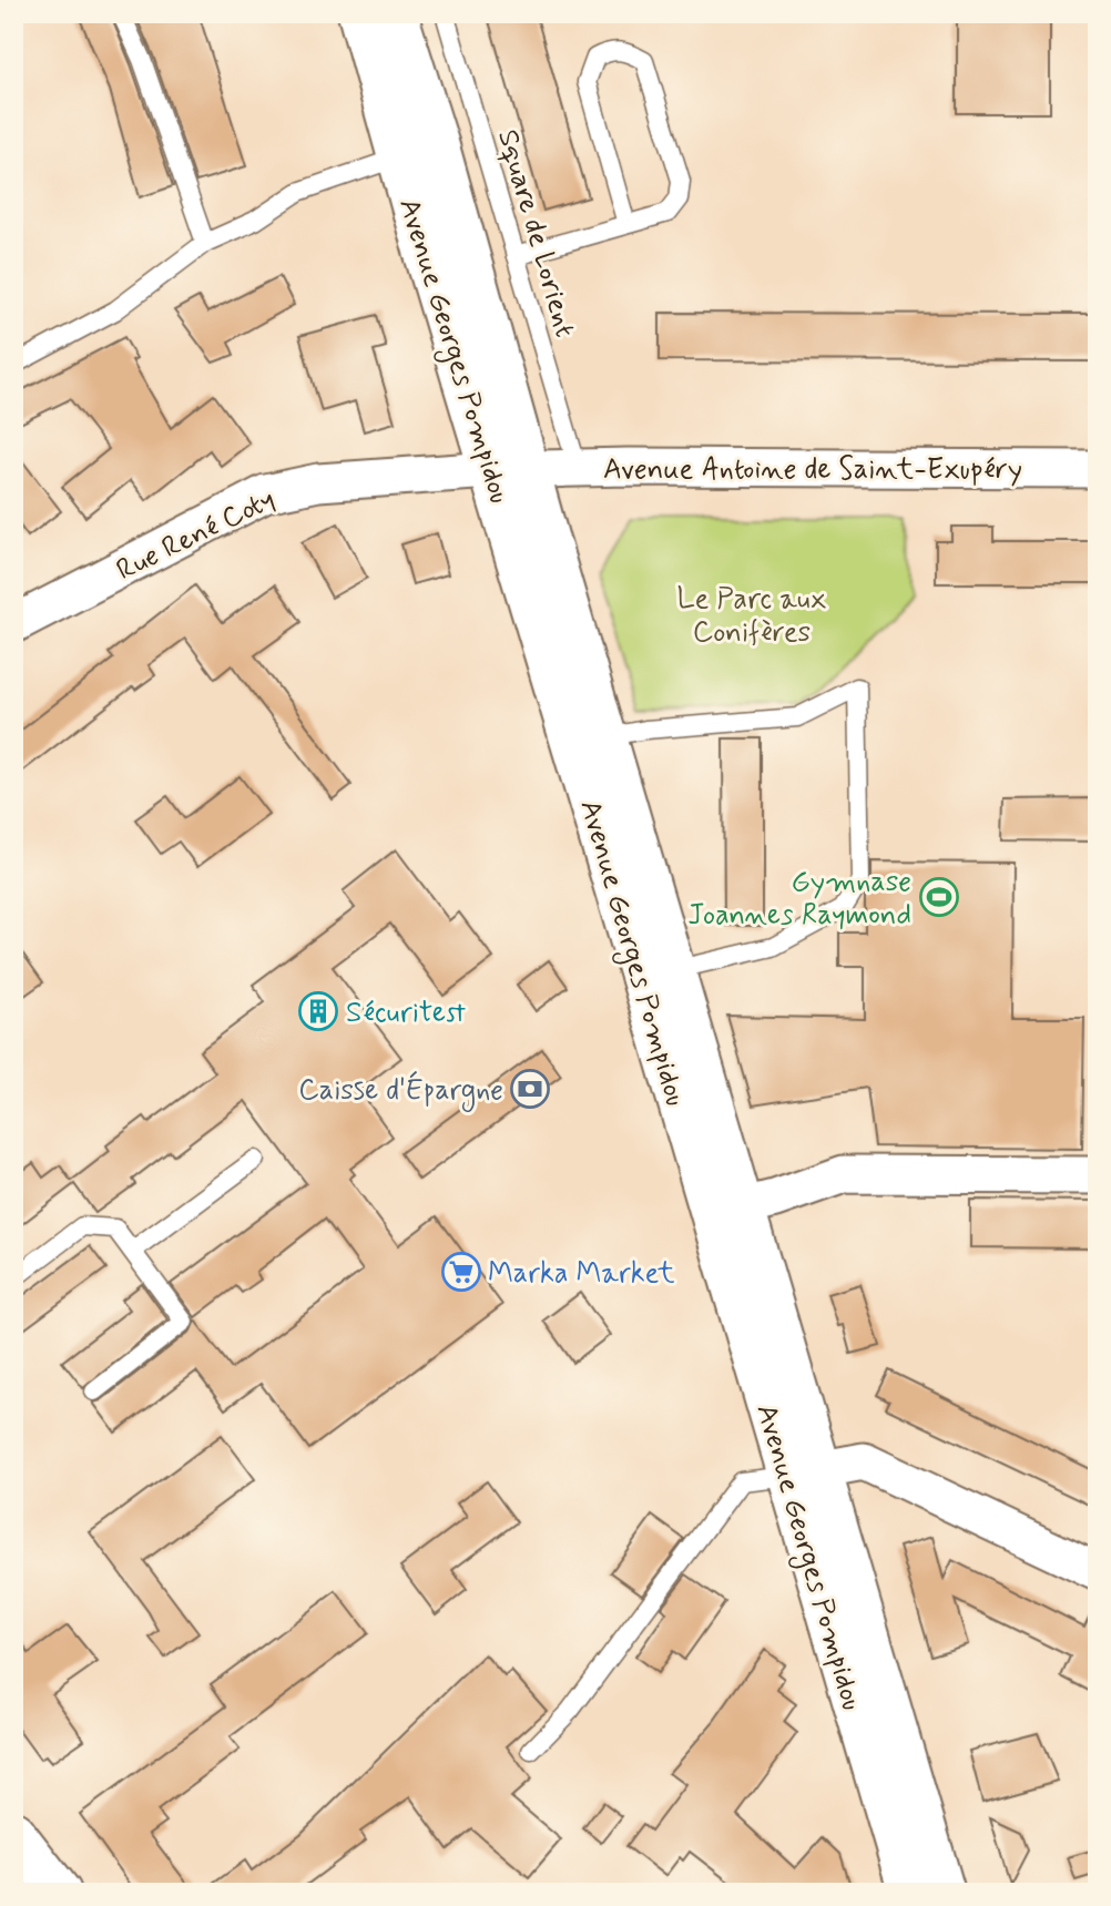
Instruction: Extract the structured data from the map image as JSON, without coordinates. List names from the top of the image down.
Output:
{
  "streets": {
    "main road": ["Avenue Georges Pompidou"],
    "street": ["Avenue Antoine de Saint-Exupéry", "Rue René Coty"],
    "lane": ["Square de Lorient"]
  },
  "crossings": [
    ["Square de Lorient", "Avenue Antoine de Saint-Exupéry"],
    ["Avenue Georges Pompidou", "Avenue Antoine de Saint-Exupéry"],
    ["Avenue Georges Pompidou", "Rue René Coty"],
    ["Avenue Antoine de Saint-Exupéry", "Rue René Coty"]
  ],
  "parks": ["Le Parc aux Conifères"],
  "places": {
    "sports": ["Gymnase Joannes Raymond"],
    "building": ["Sécuritest"],
    "bank": ["Caisse d'Épargne"],
    "supermarket": ["Marka Market"]
  }
}
